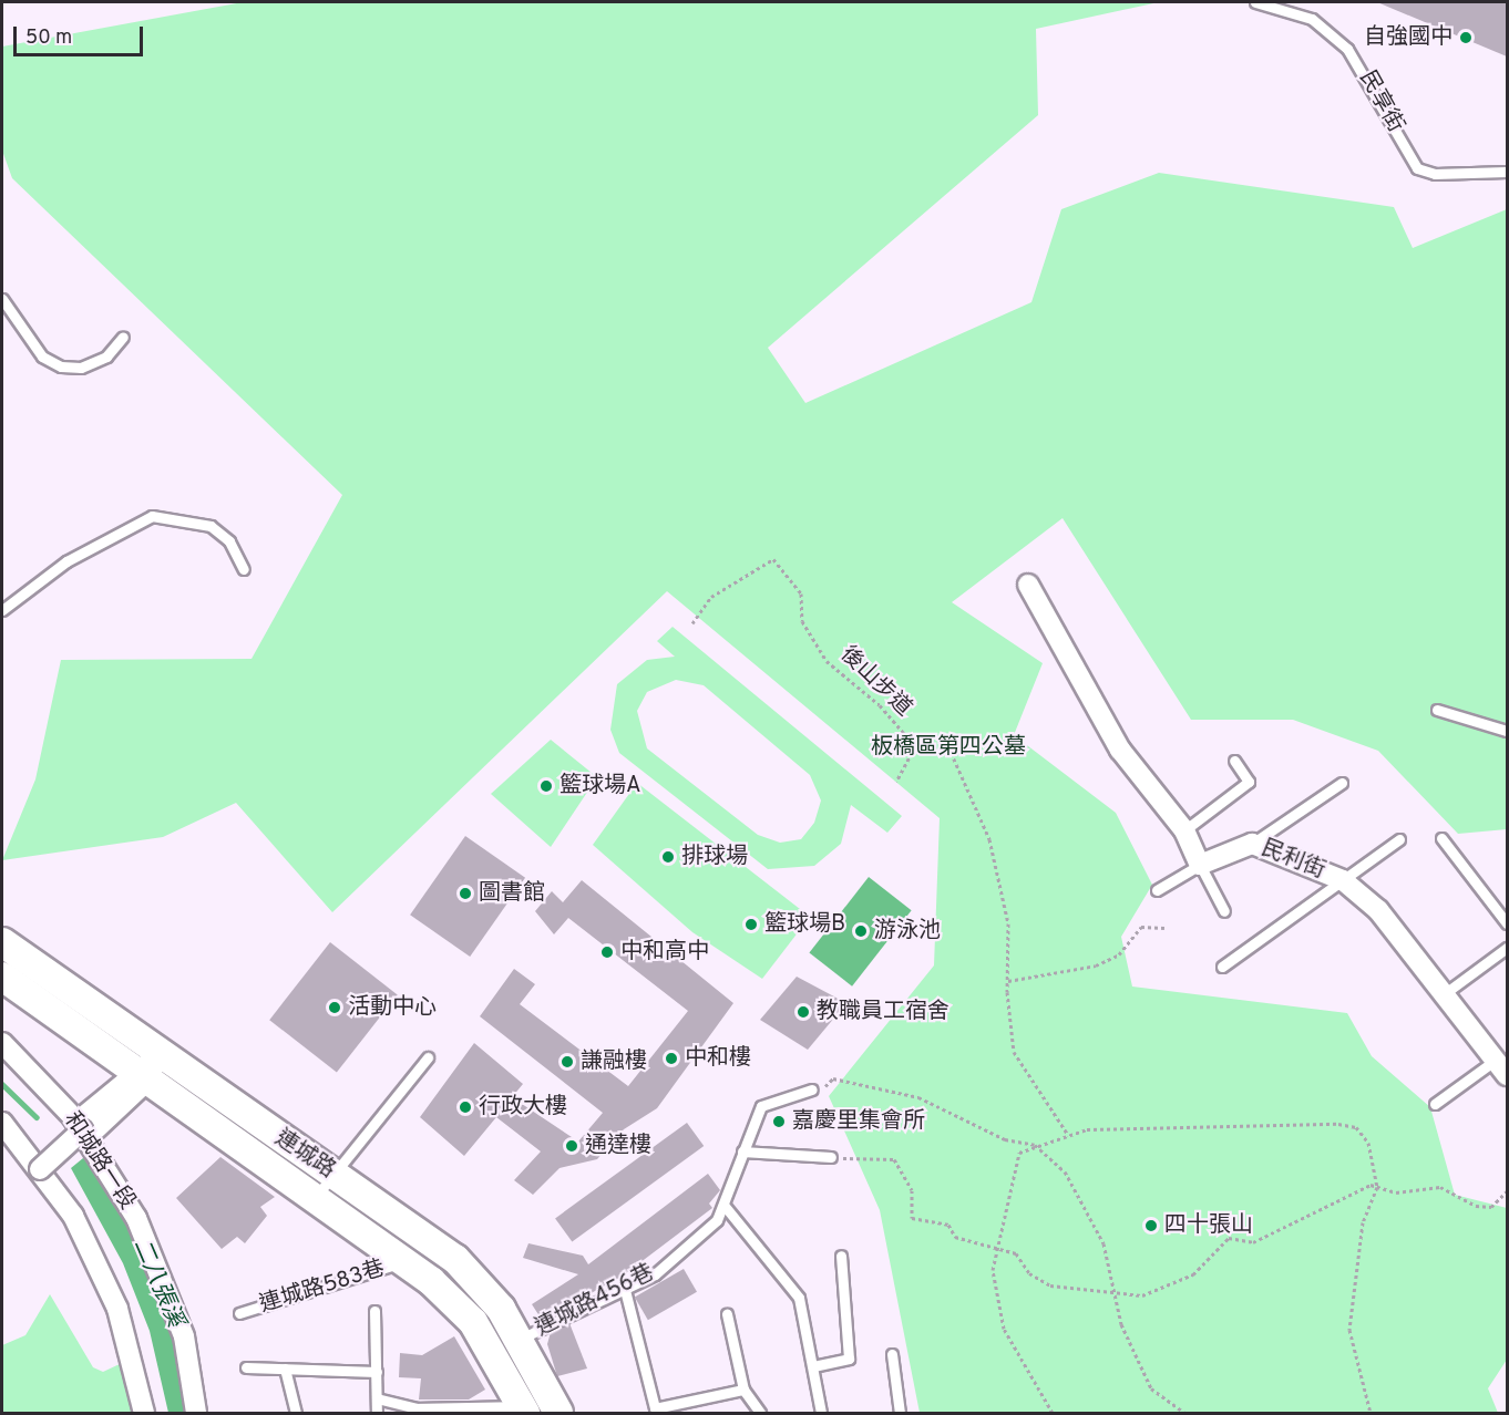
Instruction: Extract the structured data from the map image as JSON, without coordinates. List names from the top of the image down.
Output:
{
  "streets": {
    "main road": ["連城路"],
    "street": ["民利街", "和城路一段"],
    "lane": ["民享街", "連城路583巷", "連城路456巷"],
    "path": ["後山步道"]
  },
  "crossings": [
    ["連城路", "連城路583巷"],
    ["連城路", "連城路456巷"]
  ],
  "water": ["二八張溪"],
  "parks": ["板橋區第四公墓"],
  "places": [
    "自強國中",
    "籃球場A",
    "排球場",
    "圖書館",
    "籃球場B",
    "游泳池",
    "中和高中",
    "活動中心",
    "教職員工宿舍",
    "中和樓",
    "謙融樓",
    "行政大樓",
    "嘉慶里集會所",
    "通達樓",
    "四十張山"
  ],
  "scale_bar": "50 m"
}
